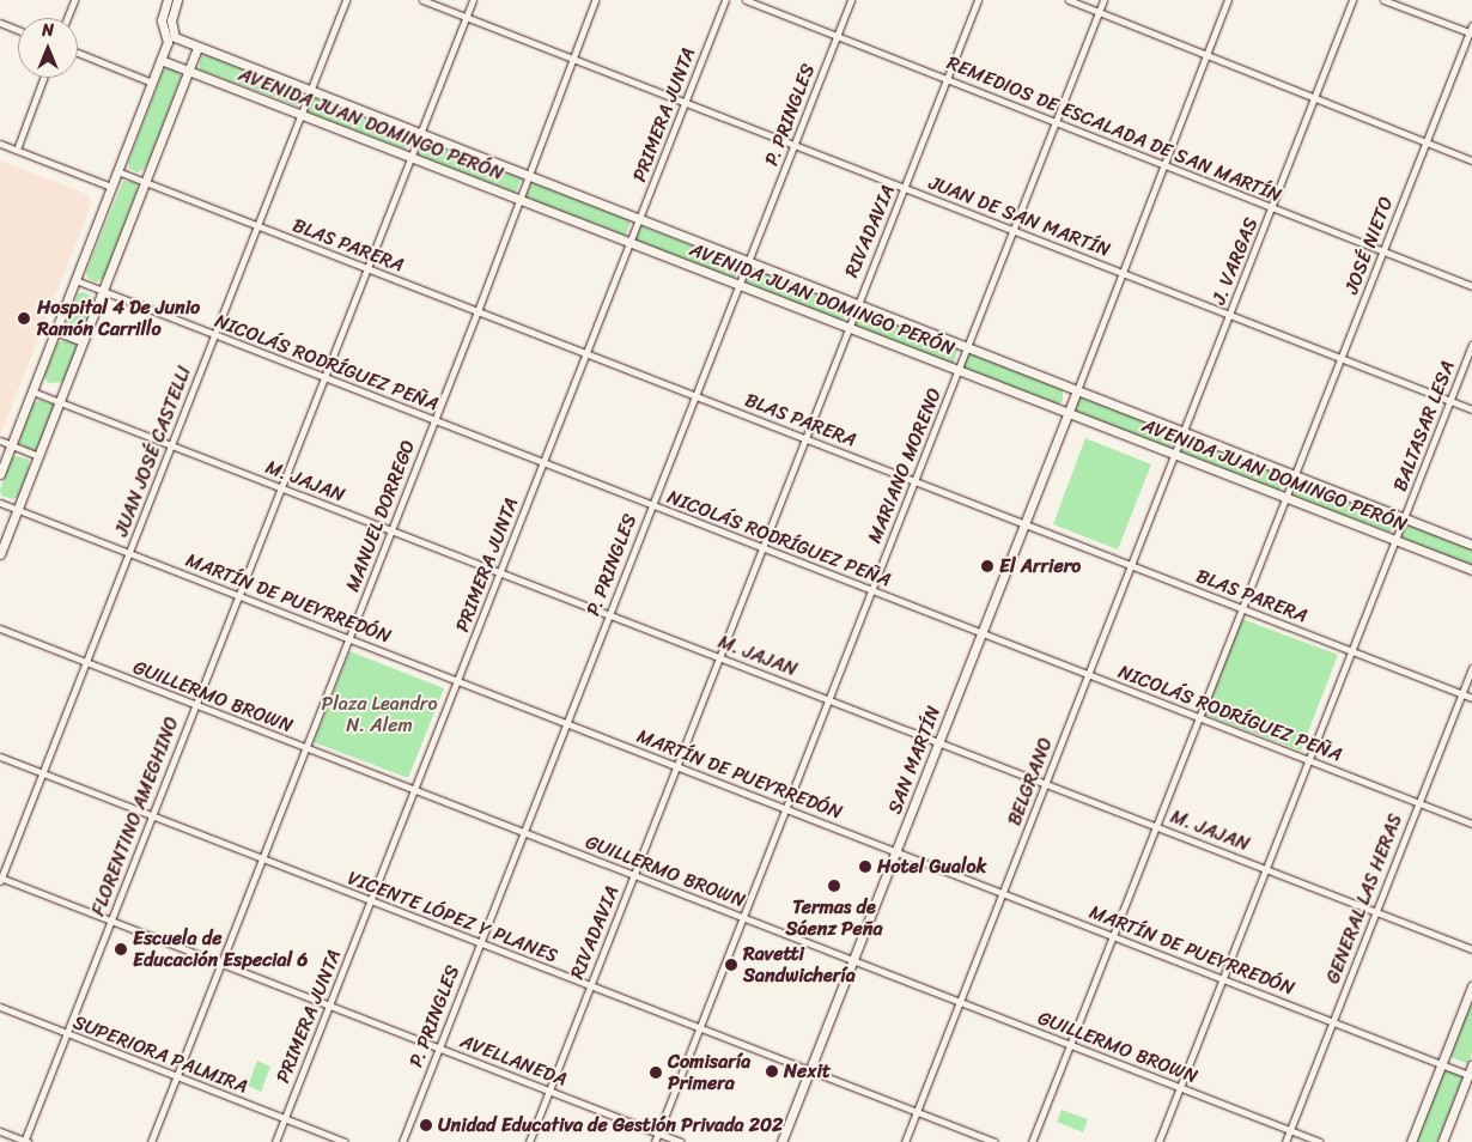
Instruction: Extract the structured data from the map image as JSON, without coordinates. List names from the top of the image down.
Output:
{
  "streets": {
    "main road": ["AVENIDA JUAN DOMINGO PERÓN", "SAN MARTÍN"],
    "street": [
      "PRIMERA JUNTA",
      "P. PRINGLES",
      "REMEDIOS DE ESCALADA DE SAN MARTÍN",
      "JUAN DE SAN MARTÍN",
      "RIVADAVIA",
      "BLAS PARERA",
      "JOSÉ NIETO",
      "J. VARGAS",
      "NICOLÁS RODRÍGUEZ PEÑA",
      "BALTASAR LESA",
      "JUAN JOSÉ CASTELLI",
      "MARIANO MORENO",
      "M. JAJAN",
      "MANUEL DORREGO",
      "MARTÍN DE PUEYRREDÓN",
      "GUILLERMO BROWN",
      "BELGRANO",
      "FLORENTINO AMEGHINO",
      "GENERAL LAS HERAS",
      "VICENTE LÓPEZ Y PLANES",
      "SUPERIORA PALMIRA",
      "AVELLANEDA"
    ]
  },
  "crossings": [
    ["PRIMERA JUNTA", "AVENIDA JUAN DOMINGO PERÓN"],
    ["PRIMERA JUNTA", "JUAN DE SAN MARTÍN"],
    ["PRIMERA JUNTA", "BLAS PARERA"],
    ["PRIMERA JUNTA", "NICOLÁS RODRÍGUEZ PEÑA"],
    ["PRIMERA JUNTA", "M. JAJAN"],
    ["PRIMERA JUNTA", "MARTÍN DE PUEYRREDÓN"],
    ["PRIMERA JUNTA", "GUILLERMO BROWN"],
    ["PRIMERA JUNTA", "VICENTE LÓPEZ Y PLANES"],
    ["PRIMERA JUNTA", "SUPERIORA PALMIRA"],
    ["PRIMERA JUNTA", "AVELLANEDA"],
    ["P. PRINGLES", "AVENIDA JUAN DOMINGO PERÓN"],
    ["P. PRINGLES", "REMEDIOS DE ESCALADA DE SAN MARTÍN"],
    ["P. PRINGLES", "JUAN DE SAN MARTÍN"],
    ["P. PRINGLES", "BLAS PARERA"],
    ["P. PRINGLES", "NICOLÁS RODRÍGUEZ PEÑA"],
    ["P. PRINGLES", "M. JAJAN"],
    ["P. PRINGLES", "MARTÍN DE PUEYRREDÓN"],
    ["P. PRINGLES", "GUILLERMO BROWN"],
    ["P. PRINGLES", "VICENTE LÓPEZ Y PLANES"],
    ["P. PRINGLES", "AVELLANEDA"],
    ["AVENIDA JUAN DOMINGO PERÓN", "RIVADAVIA"],
    ["AVENIDA JUAN DOMINGO PERÓN", "JOSÉ NIETO"],
    ["AVENIDA JUAN DOMINGO PERÓN", "J. VARGAS"],
    ["AVENIDA JUAN DOMINGO PERÓN", "BALTASAR LESA"],
    ["AVENIDA JUAN DOMINGO PERÓN", "JUAN JOSÉ CASTELLI"],
    ["AVENIDA JUAN DOMINGO PERÓN", "MARIANO MORENO"],
    ["AVENIDA JUAN DOMINGO PERÓN", "MANUEL DORREGO"],
    ["AVENIDA JUAN DOMINGO PERÓN", "SAN MARTÍN"],
    ["AVENIDA JUAN DOMINGO PERÓN", "BELGRANO"],
    ["AVENIDA JUAN DOMINGO PERÓN", "FLORENTINO AMEGHINO"],
    ["REMEDIOS DE ESCALADA DE SAN MARTÍN", "RIVADAVIA"],
    ["REMEDIOS DE ESCALADA DE SAN MARTÍN", "JOSÉ NIETO"],
    ["REMEDIOS DE ESCALADA DE SAN MARTÍN", "J. VARGAS"],
    ["REMEDIOS DE ESCALADA DE SAN MARTÍN", "MARIANO MORENO"],
    ["JUAN DE SAN MARTÍN", "RIVADAVIA"],
    ["JUAN DE SAN MARTÍN", "JOSÉ NIETO"],
    ["JUAN DE SAN MARTÍN", "J. VARGAS"],
    ["JUAN DE SAN MARTÍN", "BALTASAR LESA"],
    ["JUAN DE SAN MARTÍN", "MARIANO MORENO"],
    ["JUAN DE SAN MARTÍN", "MANUEL DORREGO"],
    ["JUAN DE SAN MARTÍN", "FLORENTINO AMEGHINO"],
    ["RIVADAVIA", "BLAS PARERA"],
    ["RIVADAVIA", "NICOLÁS RODRÍGUEZ PEÑA"],
    ["RIVADAVIA", "M. JAJAN"],
    ["RIVADAVIA", "MARTÍN DE PUEYRREDÓN"],
    ["RIVADAVIA", "GUILLERMO BROWN"],
    ["RIVADAVIA", "VICENTE LÓPEZ Y PLANES"],
    ["RIVADAVIA", "AVELLANEDA"],
    ["BLAS PARERA", "JOSÉ NIETO"],
    ["BLAS PARERA", "BALTASAR LESA"],
    ["BLAS PARERA", "JUAN JOSÉ CASTELLI"],
    ["BLAS PARERA", "MARIANO MORENO"],
    ["BLAS PARERA", "MANUEL DORREGO"],
    ["BLAS PARERA", "SAN MARTÍN"],
    ["BLAS PARERA", "BELGRANO"],
    ["BLAS PARERA", "FLORENTINO AMEGHINO"],
    ["BLAS PARERA", "GENERAL LAS HERAS"],
    ["JOSÉ NIETO", "NICOLÁS RODRÍGUEZ PEÑA"],
    ["JOSÉ NIETO", "M. JAJAN"],
    ["JOSÉ NIETO", "MARTÍN DE PUEYRREDÓN"],
    ["JOSÉ NIETO", "GUILLERMO BROWN"],
    ["J. VARGAS", "BELGRANO"],
    ["NICOLÁS RODRÍGUEZ PEÑA", "BALTASAR LESA"],
    ["NICOLÁS RODRÍGUEZ PEÑA", "JUAN JOSÉ CASTELLI"],
    ["NICOLÁS RODRÍGUEZ PEÑA", "MARIANO MORENO"],
    ["NICOLÁS RODRÍGUEZ PEÑA", "MANUEL DORREGO"],
    ["NICOLÁS RODRÍGUEZ PEÑA", "SAN MARTÍN"],
    ["NICOLÁS RODRÍGUEZ PEÑA", "BELGRANO"],
    ["NICOLÁS RODRÍGUEZ PEÑA", "FLORENTINO AMEGHINO"],
    ["NICOLÁS RODRÍGUEZ PEÑA", "GENERAL LAS HERAS"],
    ["BALTASAR LESA", "M. JAJAN"],
    ["BALTASAR LESA", "MARTÍN DE PUEYRREDÓN"],
    ["BALTASAR LESA", "GUILLERMO BROWN"],
    ["JUAN JOSÉ CASTELLI", "M. JAJAN"],
    ["JUAN JOSÉ CASTELLI", "MARTÍN DE PUEYRREDÓN"],
    ["JUAN JOSÉ CASTELLI", "GUILLERMO BROWN"],
    ["JUAN JOSÉ CASTELLI", "VICENTE LÓPEZ Y PLANES"],
    ["JUAN JOSÉ CASTELLI", "AVELLANEDA"],
    ["MARIANO MORENO", "M. JAJAN"],
    ["MARIANO MORENO", "MARTÍN DE PUEYRREDÓN"],
    ["MARIANO MORENO", "GUILLERMO BROWN"],
    ["MARIANO MORENO", "VICENTE LÓPEZ Y PLANES"],
    ["MARIANO MORENO", "AVELLANEDA"],
    ["M. JAJAN", "MANUEL DORREGO"],
    ["M. JAJAN", "SAN MARTÍN"],
    ["M. JAJAN", "BELGRANO"],
    ["M. JAJAN", "FLORENTINO AMEGHINO"],
    ["M. JAJAN", "GENERAL LAS HERAS"],
    ["MANUEL DORREGO", "MARTÍN DE PUEYRREDÓN"],
    ["MANUEL DORREGO", "GUILLERMO BROWN"],
    ["MANUEL DORREGO", "VICENTE LÓPEZ Y PLANES"],
    ["MANUEL DORREGO", "SUPERIORA PALMIRA"],
    ["MANUEL DORREGO", "AVELLANEDA"],
    ["MARTÍN DE PUEYRREDÓN", "SAN MARTÍN"],
    ["MARTÍN DE PUEYRREDÓN", "BELGRANO"],
    ["MARTÍN DE PUEYRREDÓN", "FLORENTINO AMEGHINO"],
    ["MARTÍN DE PUEYRREDÓN", "GENERAL LAS HERAS"],
    ["GUILLERMO BROWN", "SAN MARTÍN"],
    ["GUILLERMO BROWN", "BELGRANO"],
    ["GUILLERMO BROWN", "FLORENTINO AMEGHINO"],
    ["GUILLERMO BROWN", "GENERAL LAS HERAS"],
    ["SAN MARTÍN", "VICENTE LÓPEZ Y PLANES"],
    ["BELGRANO", "VICENTE LÓPEZ Y PLANES"],
    ["FLORENTINO AMEGHINO", "VICENTE LÓPEZ Y PLANES"],
    ["FLORENTINO AMEGHINO", "SUPERIORA PALMIRA"],
    ["FLORENTINO AMEGHINO", "AVELLANEDA"]
  ],
  "parks": ["Plaza Leandro N. Alem"],
  "places": [
    "Hospital 4 De Junio Ramón Carrillo",
    "El Arriero",
    "Hotel Gualok",
    "Termas de Sáenz Peña",
    "Escuela de Educación Especial 6",
    "Ravetti Sandwichería",
    "Nexit",
    "Comisaría Primera",
    "Unidad Educativa de Gestión Privada 202"
  ],
  "north": "top"
}
